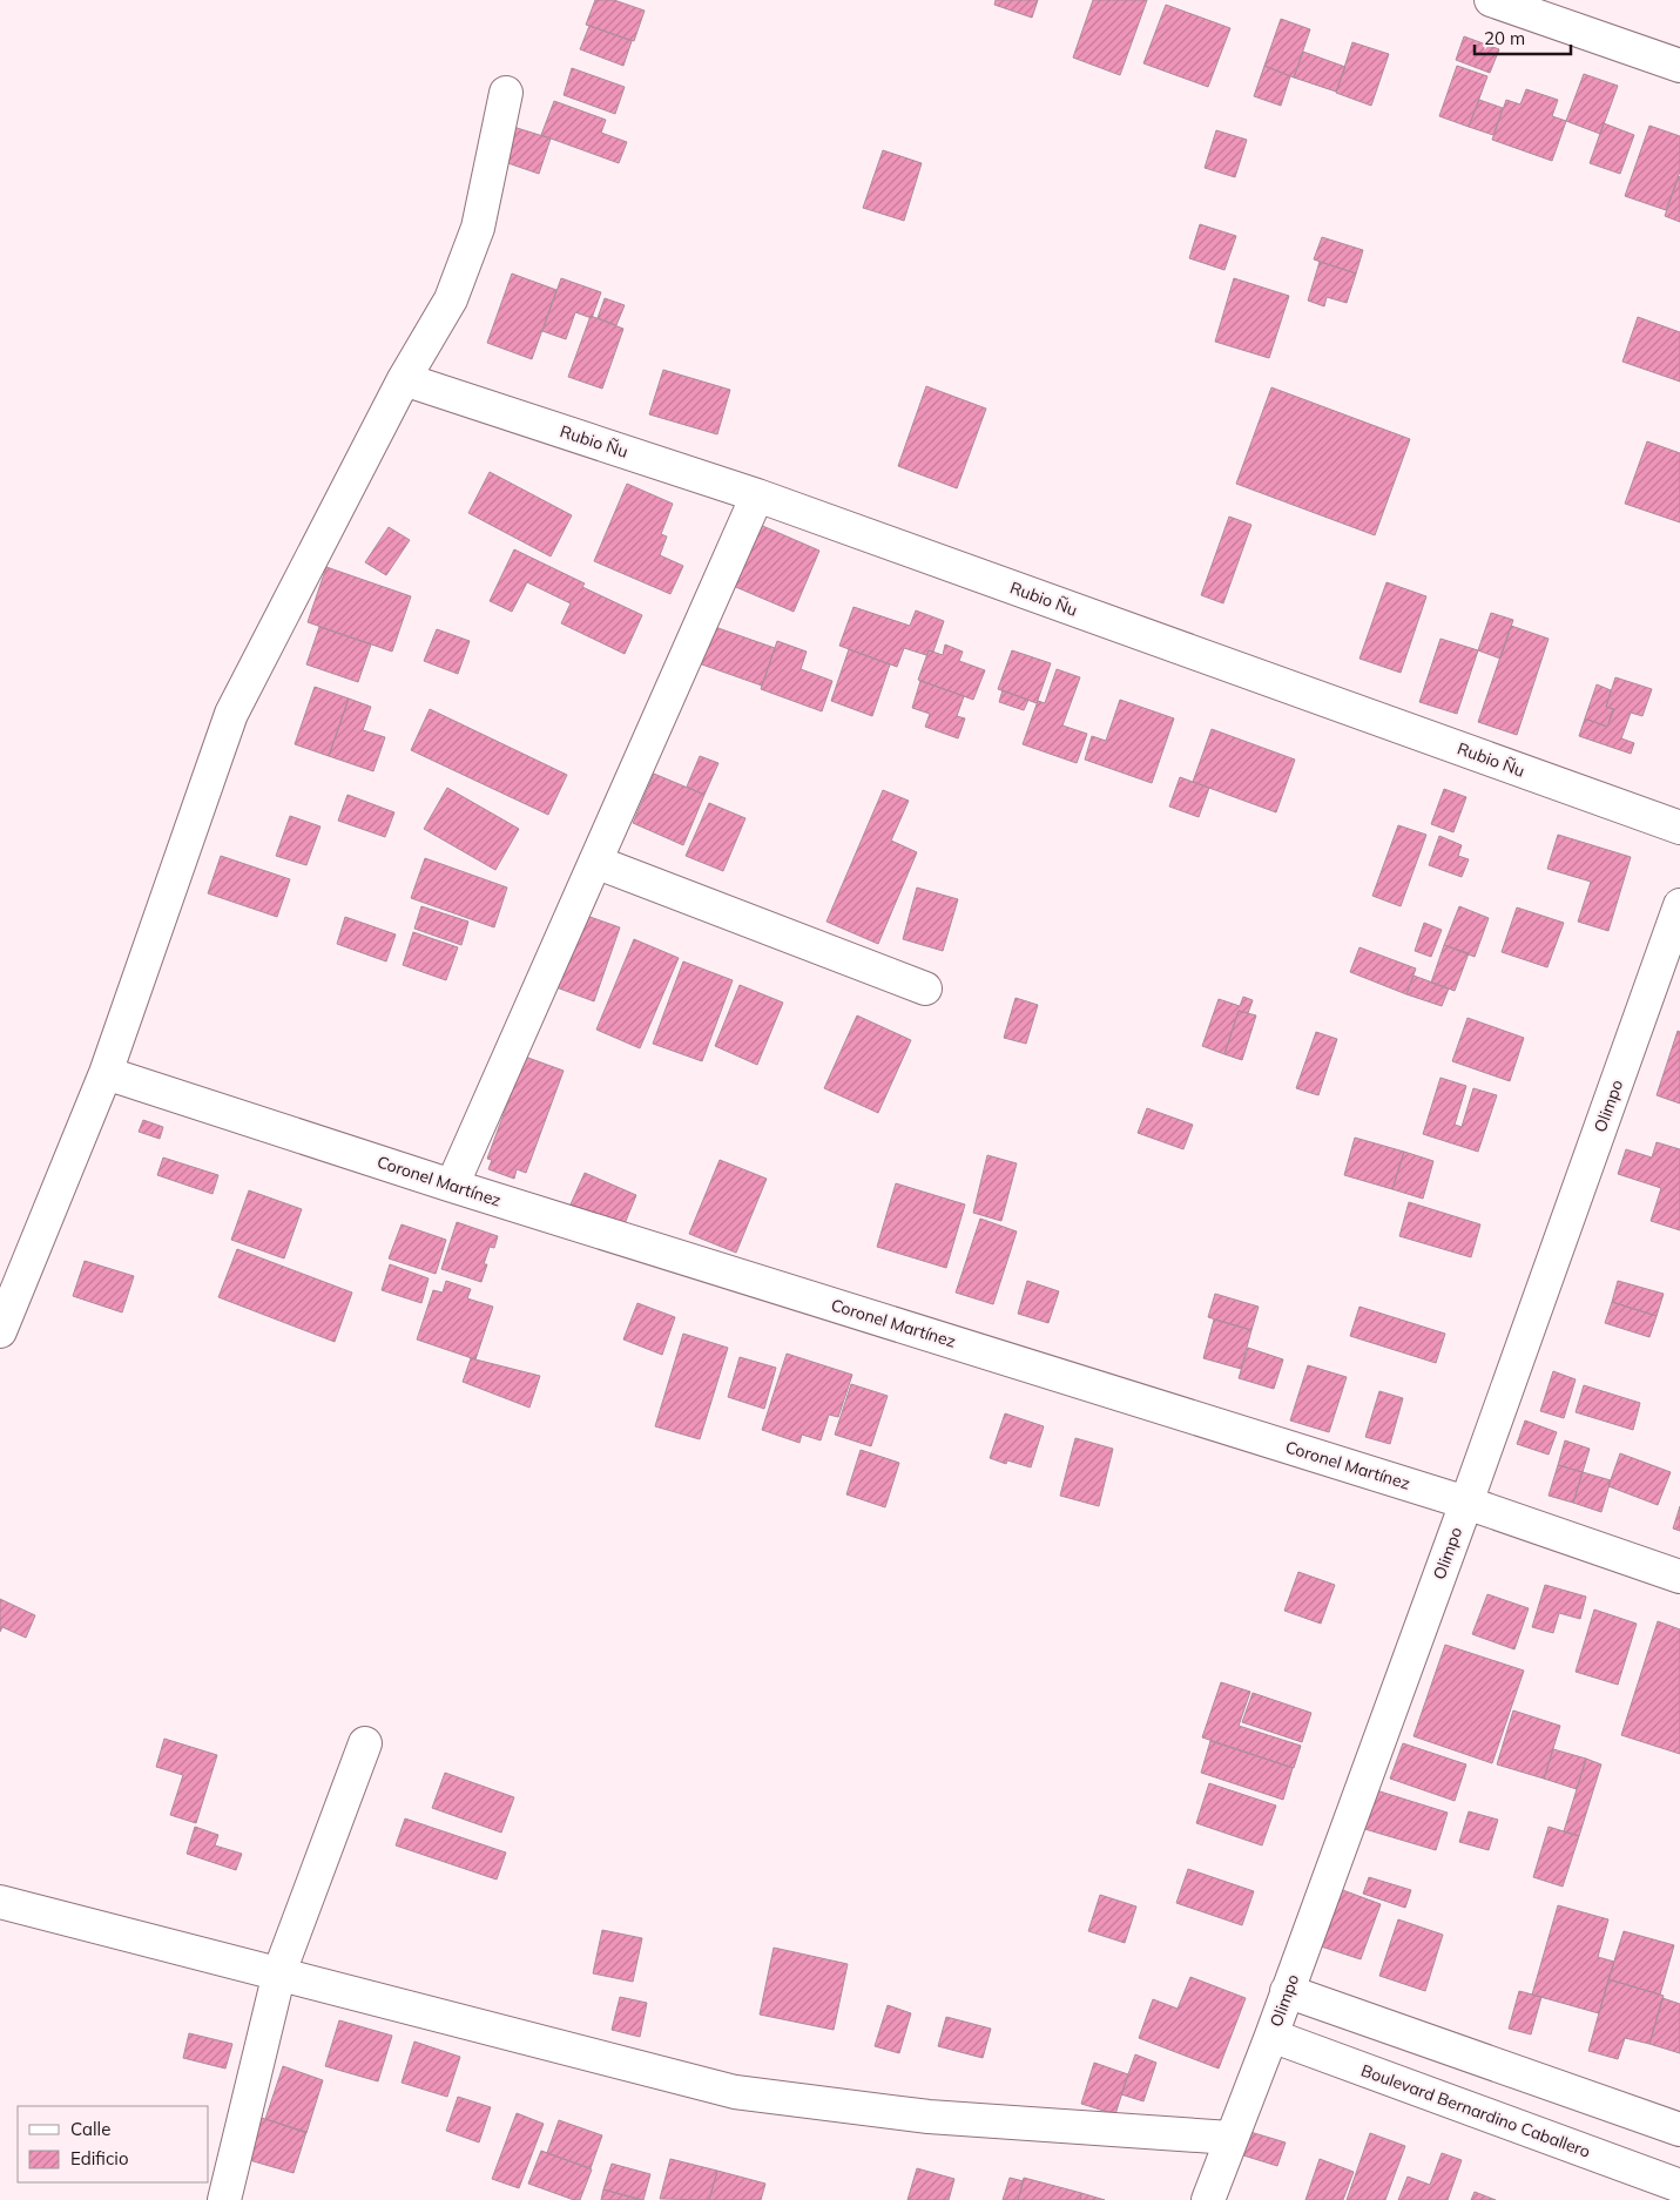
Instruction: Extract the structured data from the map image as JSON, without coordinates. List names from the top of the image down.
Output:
{
  "streets": {
    "street": [
      "Rubio Ñu",
      "Olimpo",
      "Coronel Martínez",
      "Boulevard Bernardino Caballero"
    ]
  },
  "crossings": [
    ["Olimpo", "Coronel Martínez"],
    ["Olimpo", "Boulevard Bernardino Caballero"]
  ],
  "legend": ["Calle", "Edificio"],
  "scale_bar": "20 m"
}
